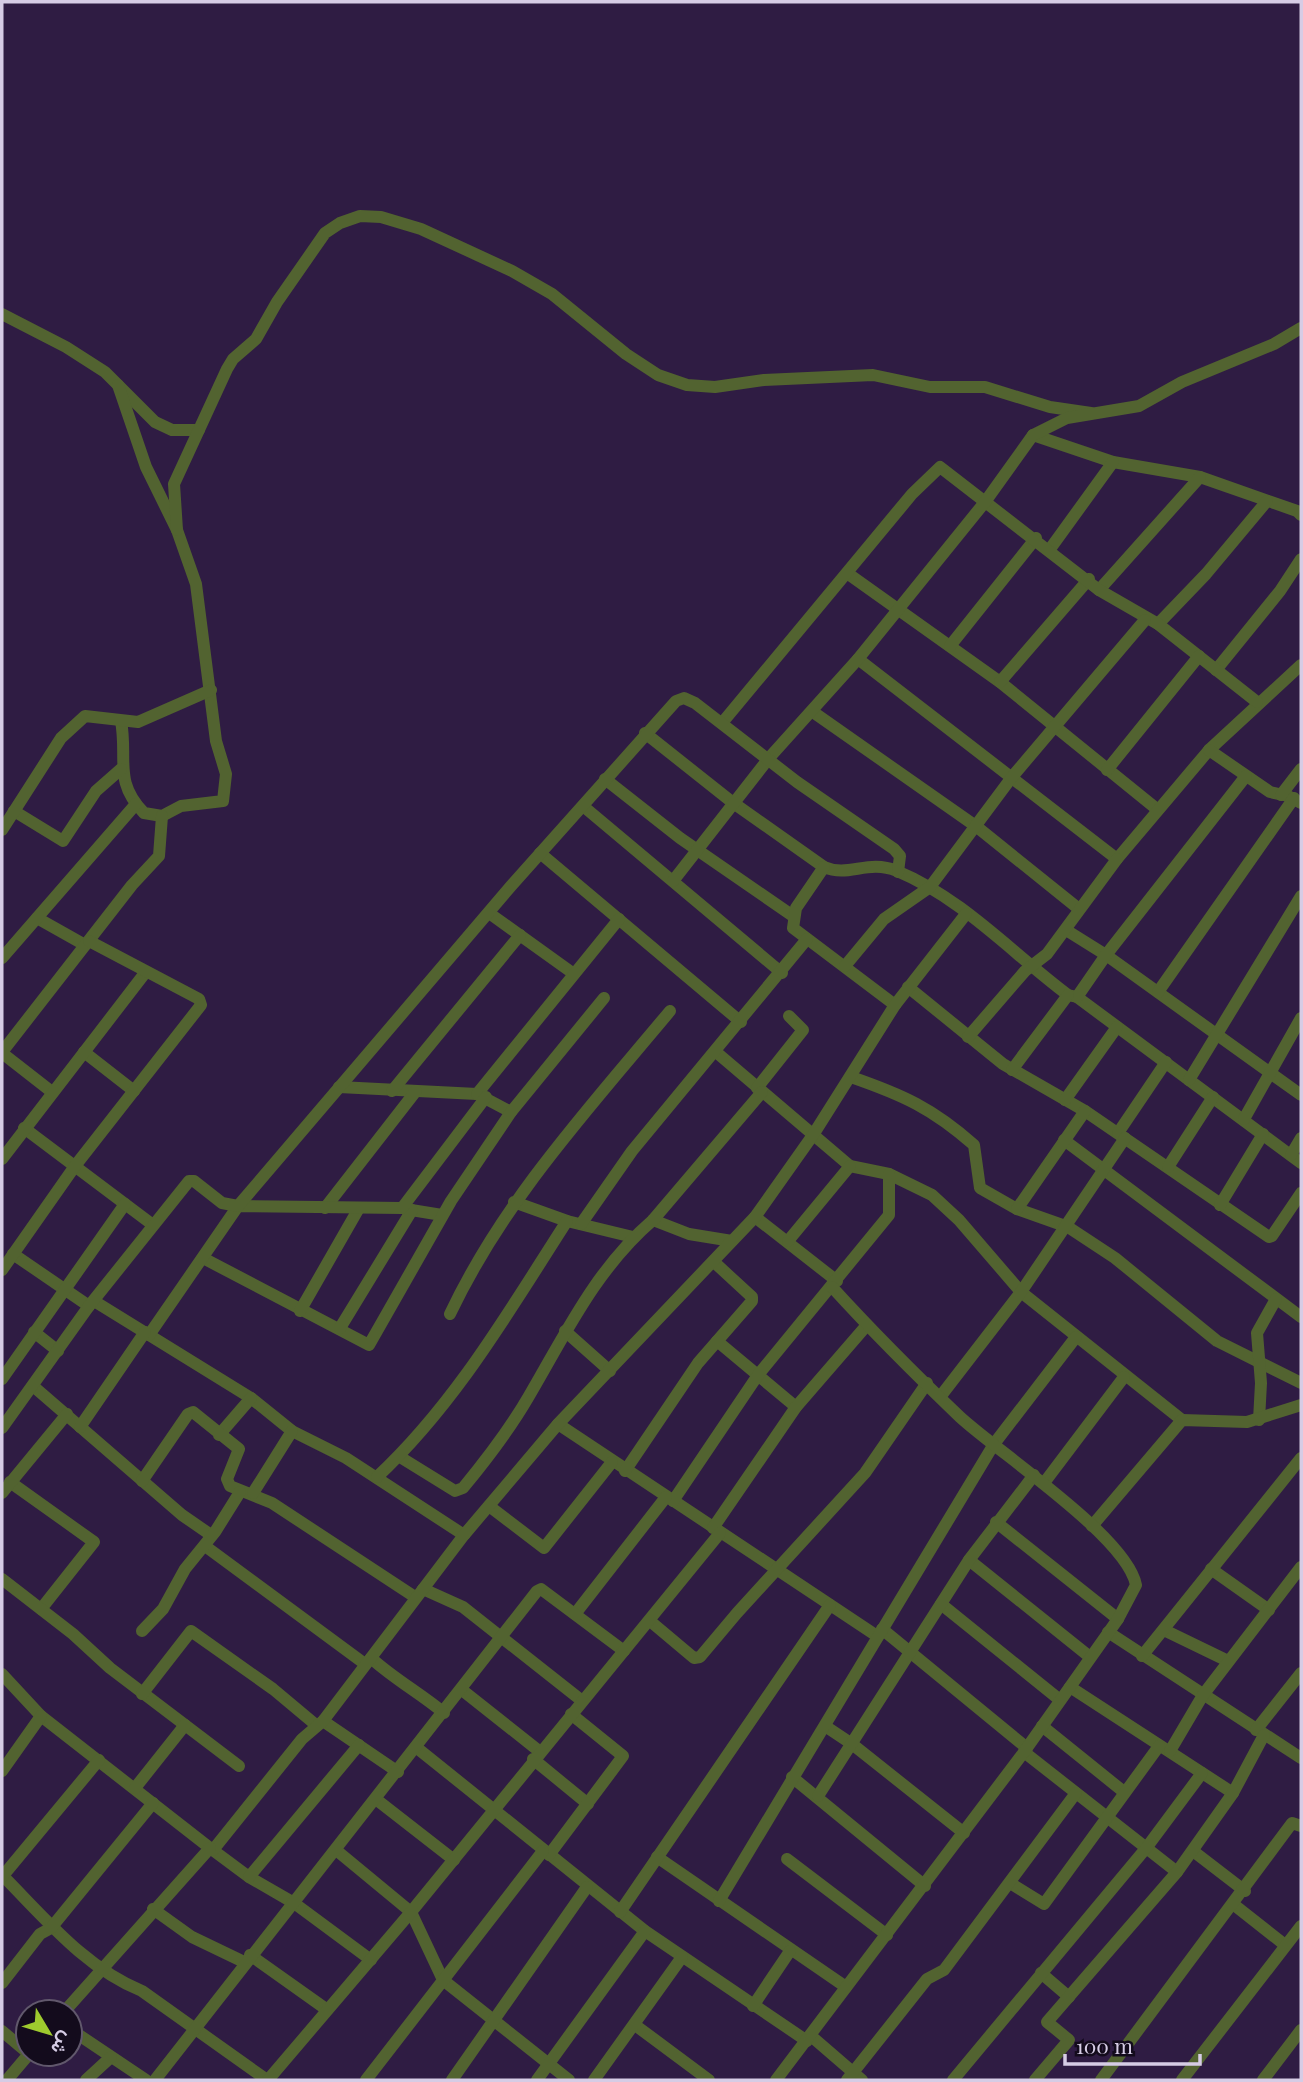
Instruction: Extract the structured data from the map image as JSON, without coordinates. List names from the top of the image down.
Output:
{
  "scale_bar": "100 m",
  "north": "bottom right"
}
